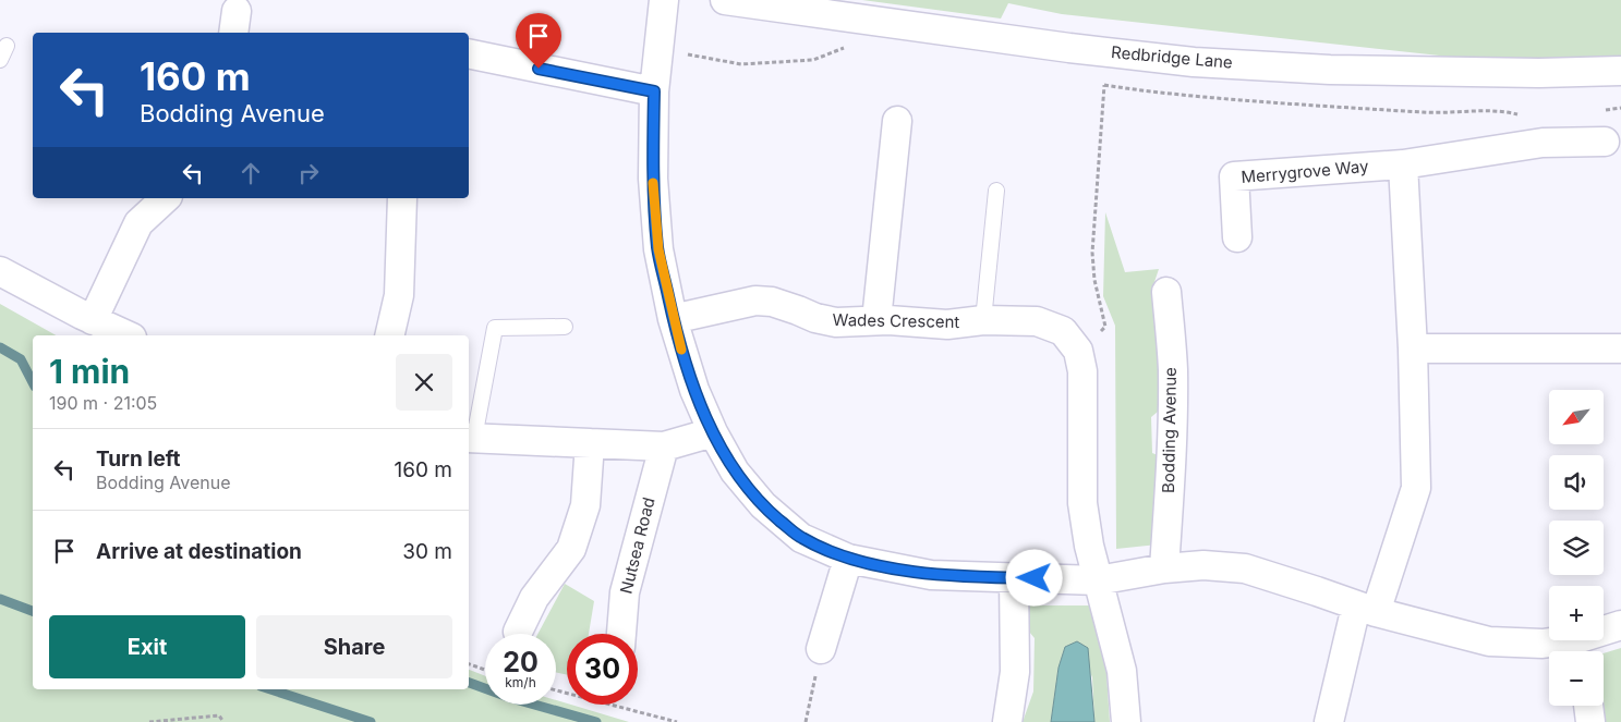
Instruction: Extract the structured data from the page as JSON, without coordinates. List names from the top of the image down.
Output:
{
  "streets": {
    "street": [
      "Redbridge Lane",
      "Merrygrove Way",
      "Wades Crescent",
      "Bodding Avenue",
      "Nutsea Road"
    ]
  },
  "north": "bottom left",
  "page": {
    "turn": ["160 m", "Bodding Avenue"],
    "heading": ["1 min", "190 m · 21:05"],
    "map_buttons": ["+", "−"],
    "list": [
      {
        "name": "Turn left",
        "note": "Bodding Avenue",
        "value": "160 m"
      },
      {
        "name": "Arrive at destination",
        "value": "30 m"
      }
    ],
    "buttons": ["Exit", "Share"],
    "speed": "20 km/h",
    "limit": "30"
  }
}
